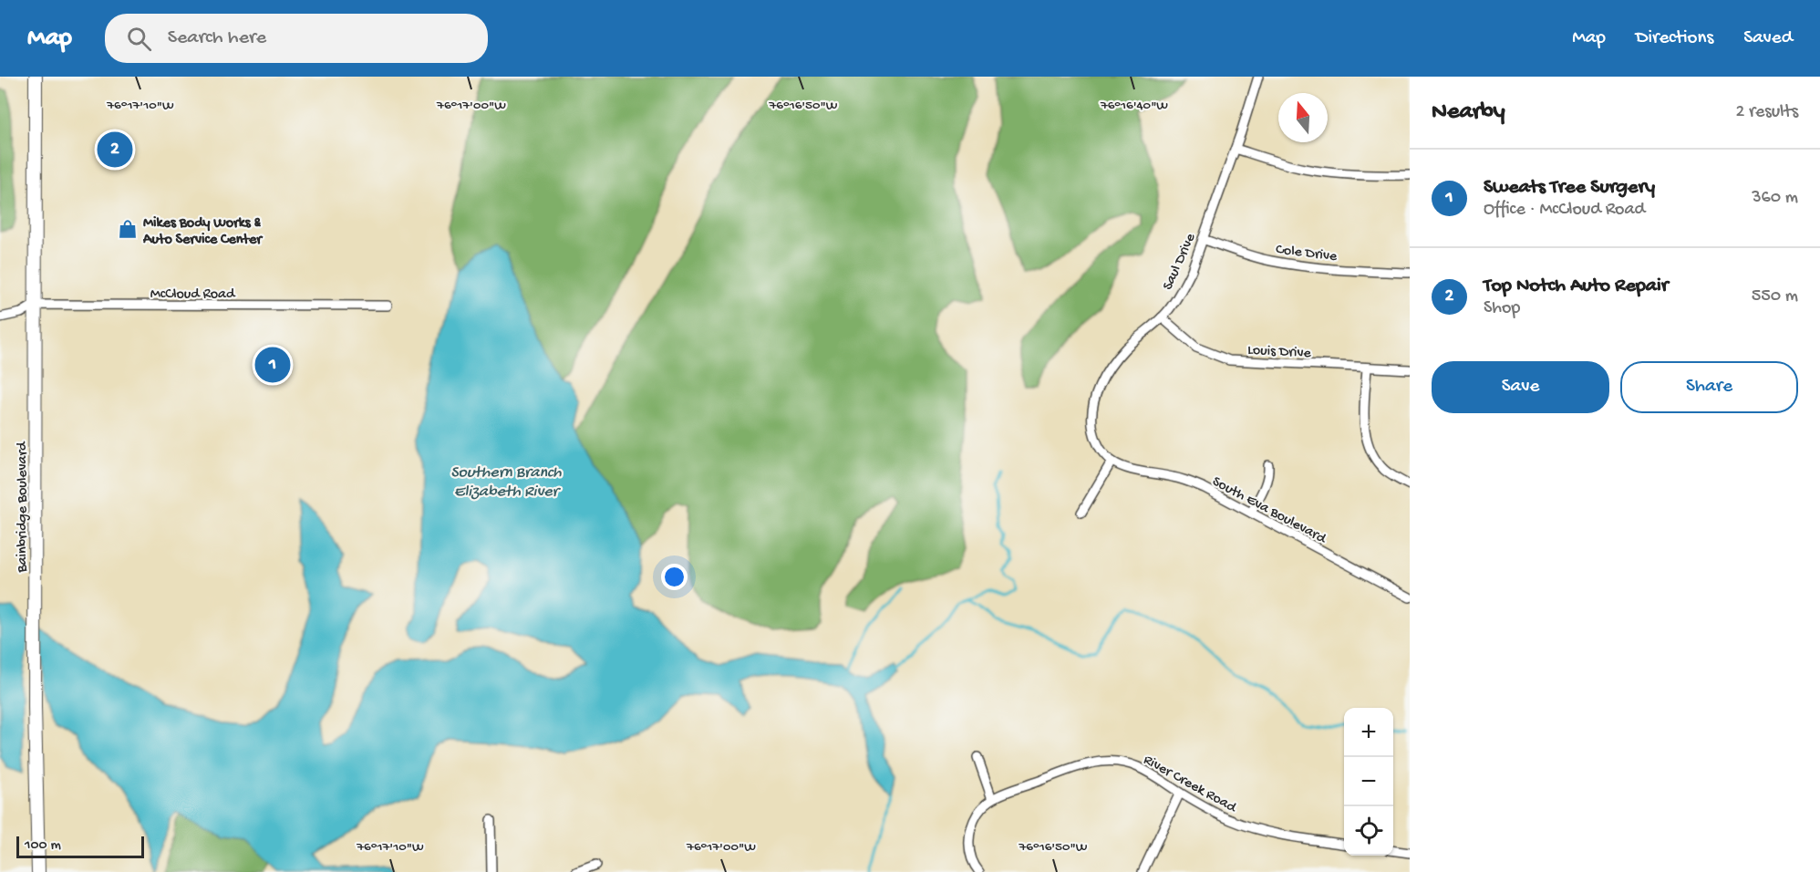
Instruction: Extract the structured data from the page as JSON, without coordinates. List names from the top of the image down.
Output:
{
  "streets": {
    "main road": ["Bainbridge Boulevard"],
    "street": [
      "Cole Drive",
      "Saul Drive",
      "McCloud Road",
      "Louis Drive",
      "South Eva Boulevard",
      "River Creek Road"
    ]
  },
  "crossings": [
    ["Cole Drive", "Saul Drive"],
    ["Saul Drive", "Louis Drive"],
    ["Saul Drive", "South Eva Boulevard"],
    ["McCloud Road", "Bainbridge Boulevard"]
  ],
  "water": ["Southern Branch Elizabeth River"],
  "places": {
    "shop": ["Mikes Body Works & Auto Service Center"]
  },
  "scale_bar": "100 m",
  "north": "top",
  "page": {
    "header": "Map",
    "search": "Search here",
    "nav": ["Map", "Directions", "Saved"],
    "heading": ["Nearby", "2 results"],
    "pins": ["2", "1"],
    "list": [
      {
        "mark": "1",
        "name": "Sweats Tree Surgery",
        "note": "Office · McCloud Road",
        "value": "360 m"
      },
      {
        "mark": "2",
        "name": "Top Notch Auto Repair",
        "note": "Shop",
        "value": "550 m"
      }
    ],
    "buttons": ["Save", "Share"],
    "map_buttons": ["+", "−"],
    "scale": "100 m"
  },
  "coordinates": [
    "76°17'10\"W",
    "76°17'00\"W",
    "76°16'50\"W",
    "76°16'40\"W"
  ]
}
